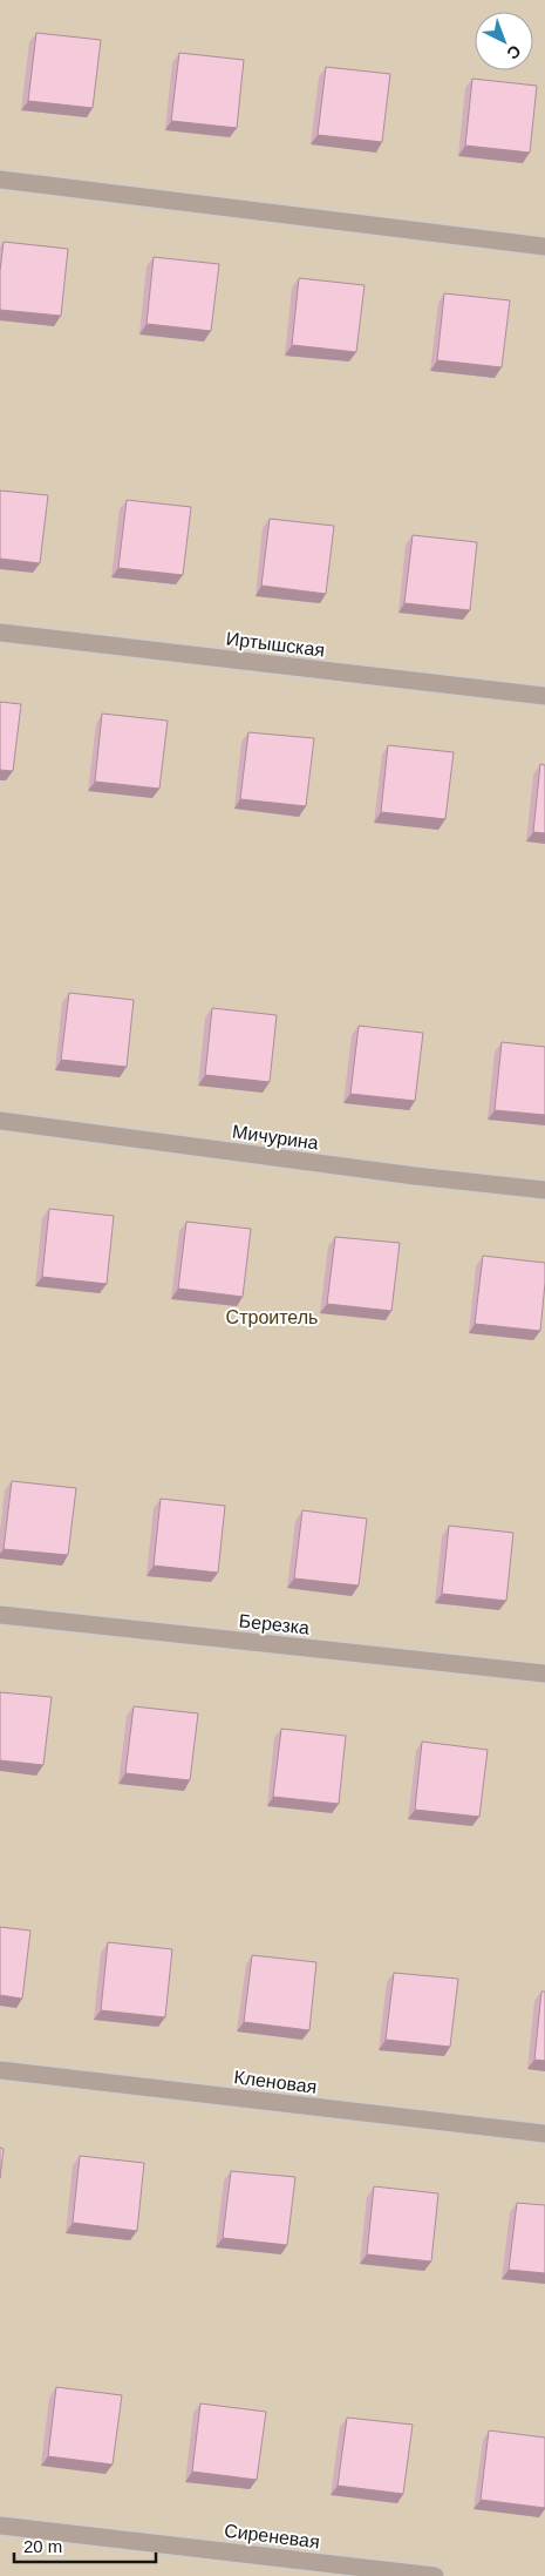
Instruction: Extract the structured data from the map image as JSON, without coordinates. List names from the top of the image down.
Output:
{
  "streets": {
    "street": [
      "Иртышская",
      "Мичурина",
      "Березка",
      "Кленовая",
      "Сиреневая"
    ]
  },
  "parks": ["Строитель"],
  "scale_bar": "20 m",
  "north": "bottom right"
}
